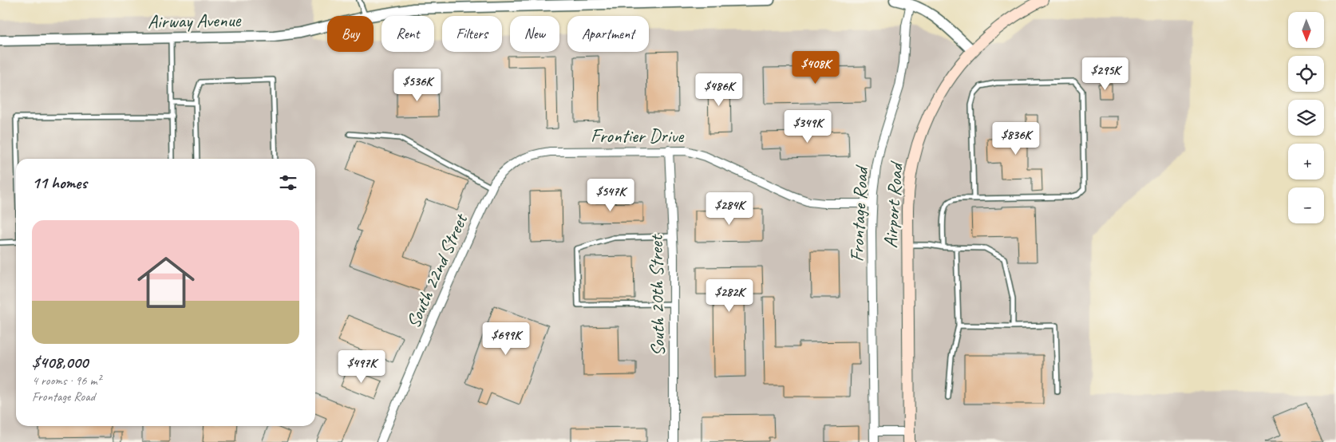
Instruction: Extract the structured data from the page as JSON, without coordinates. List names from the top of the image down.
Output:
{
  "streets": {
    "main road": ["Airport Road"],
    "street": [
      "Airway Avenue",
      "Frontier Drive",
      "Frontage Road",
      "South 22nd Street",
      "South 20th Street"
    ]
  },
  "crossings": [
    ["Frontier Drive", "Frontage Road"],
    ["Frontier Drive", "South 22nd Street"],
    ["Frontier Drive", "South 20th Street"]
  ],
  "north": "bottom",
  "page": {
    "map_buttons": ["+", "−"],
    "chip": [
      "Buy",
      "Rent",
      "Filters",
      "New",
      "Apartment"
    ],
    "price": [
      "$408K",
      "$295K",
      "$536K",
      "$486K",
      "$349K",
      "$836K",
      "$547K",
      "$284K",
      "$282K",
      "$699K",
      "$497K"
    ],
    "heading": "11 homes",
    "list": [
      {
        "name": "$408,000",
        "note": "4 rooms · 96 m² · Frontage Road"
      }
    ]
  }
}
